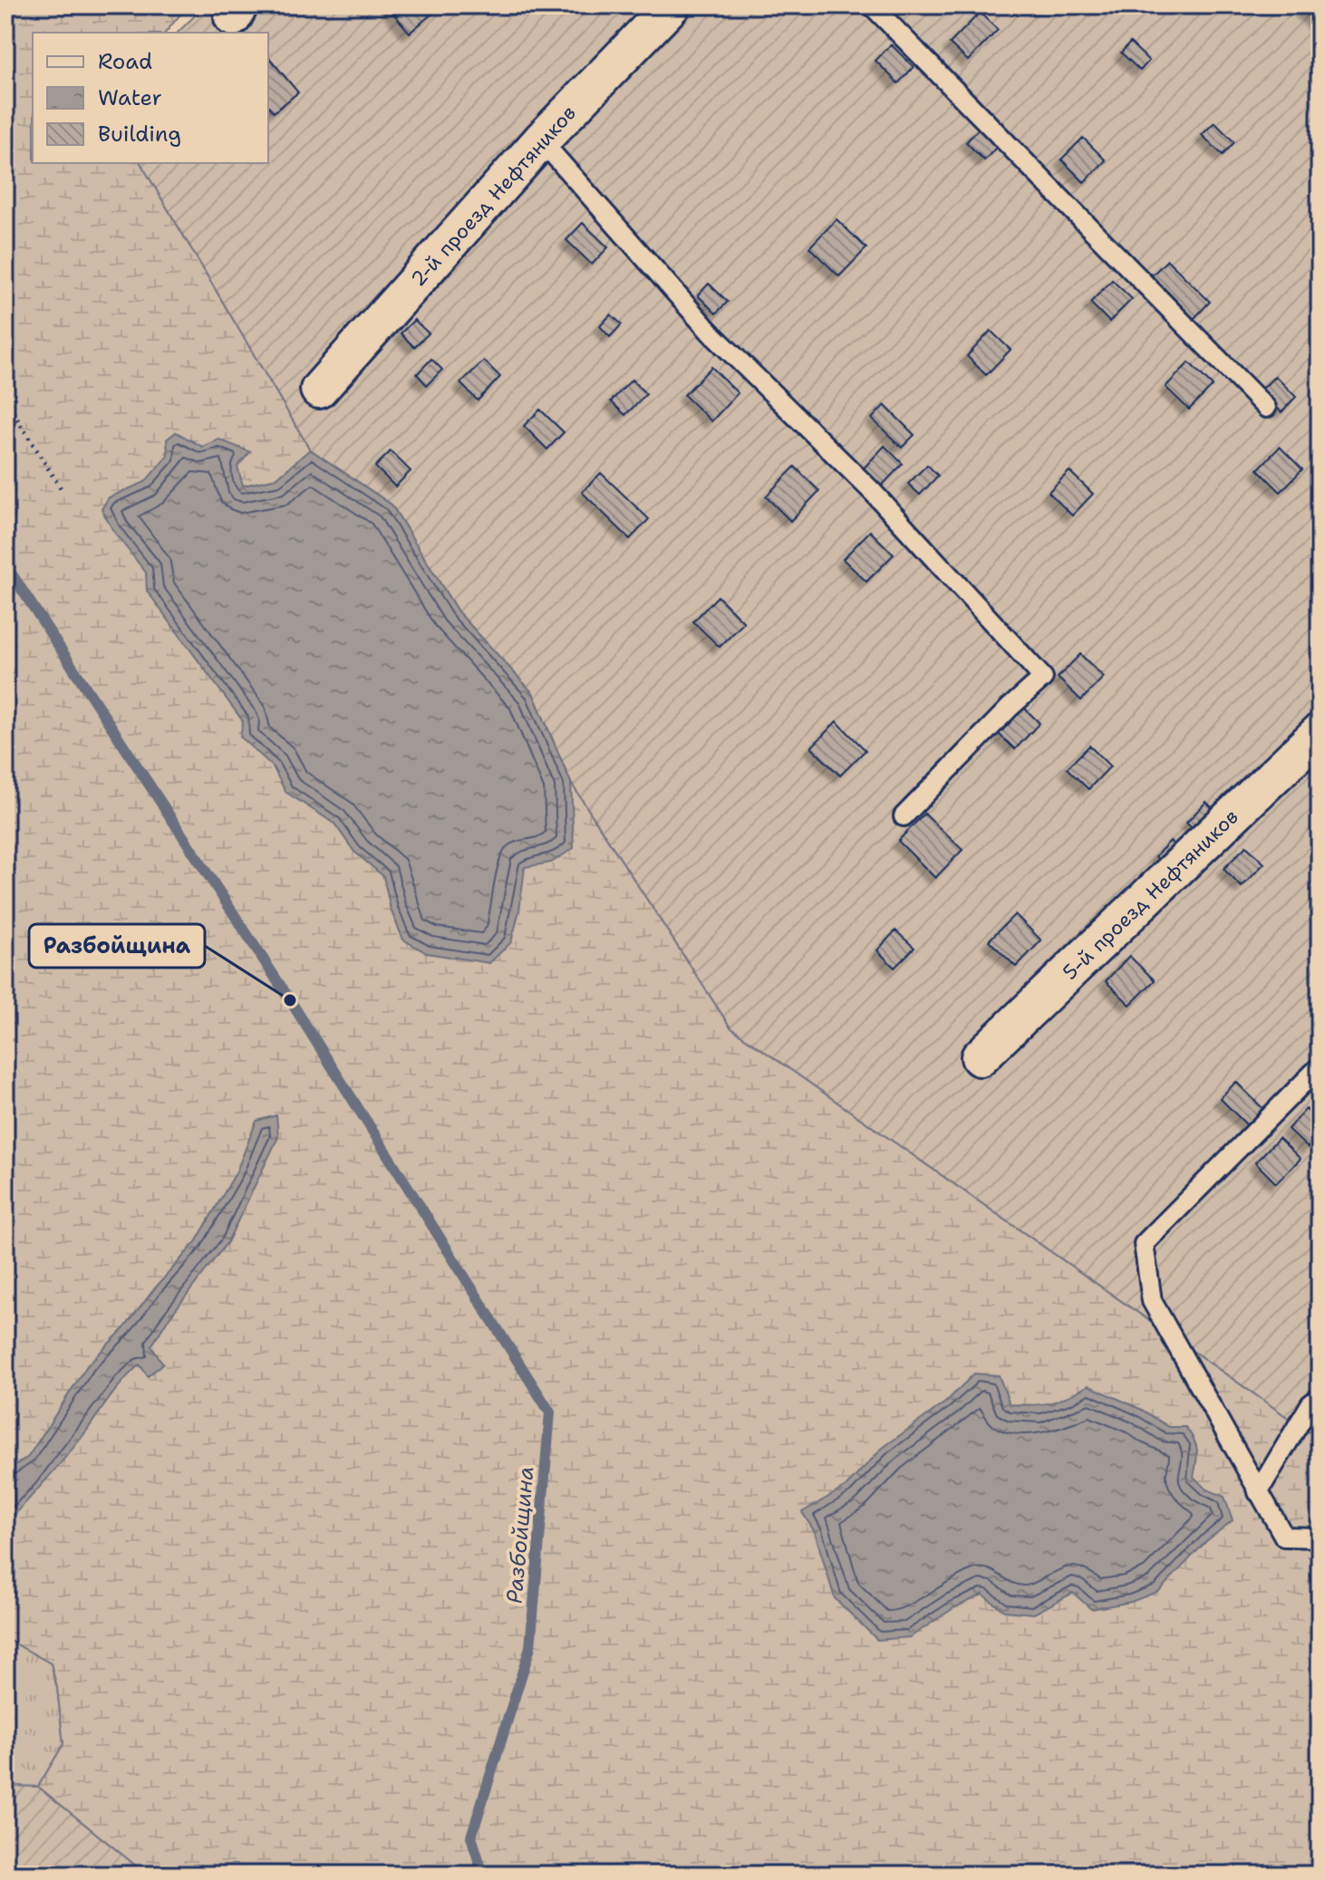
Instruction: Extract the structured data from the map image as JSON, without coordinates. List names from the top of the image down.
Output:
{
  "streets": {
    "street": ["2-й проезд Нефтяников", "5-й проезд Нефтяников"]
  },
  "water": ["Разбойщина"],
  "places": ["Разбойщина"],
  "legend": ["Road", "Water", "Building"]
}
